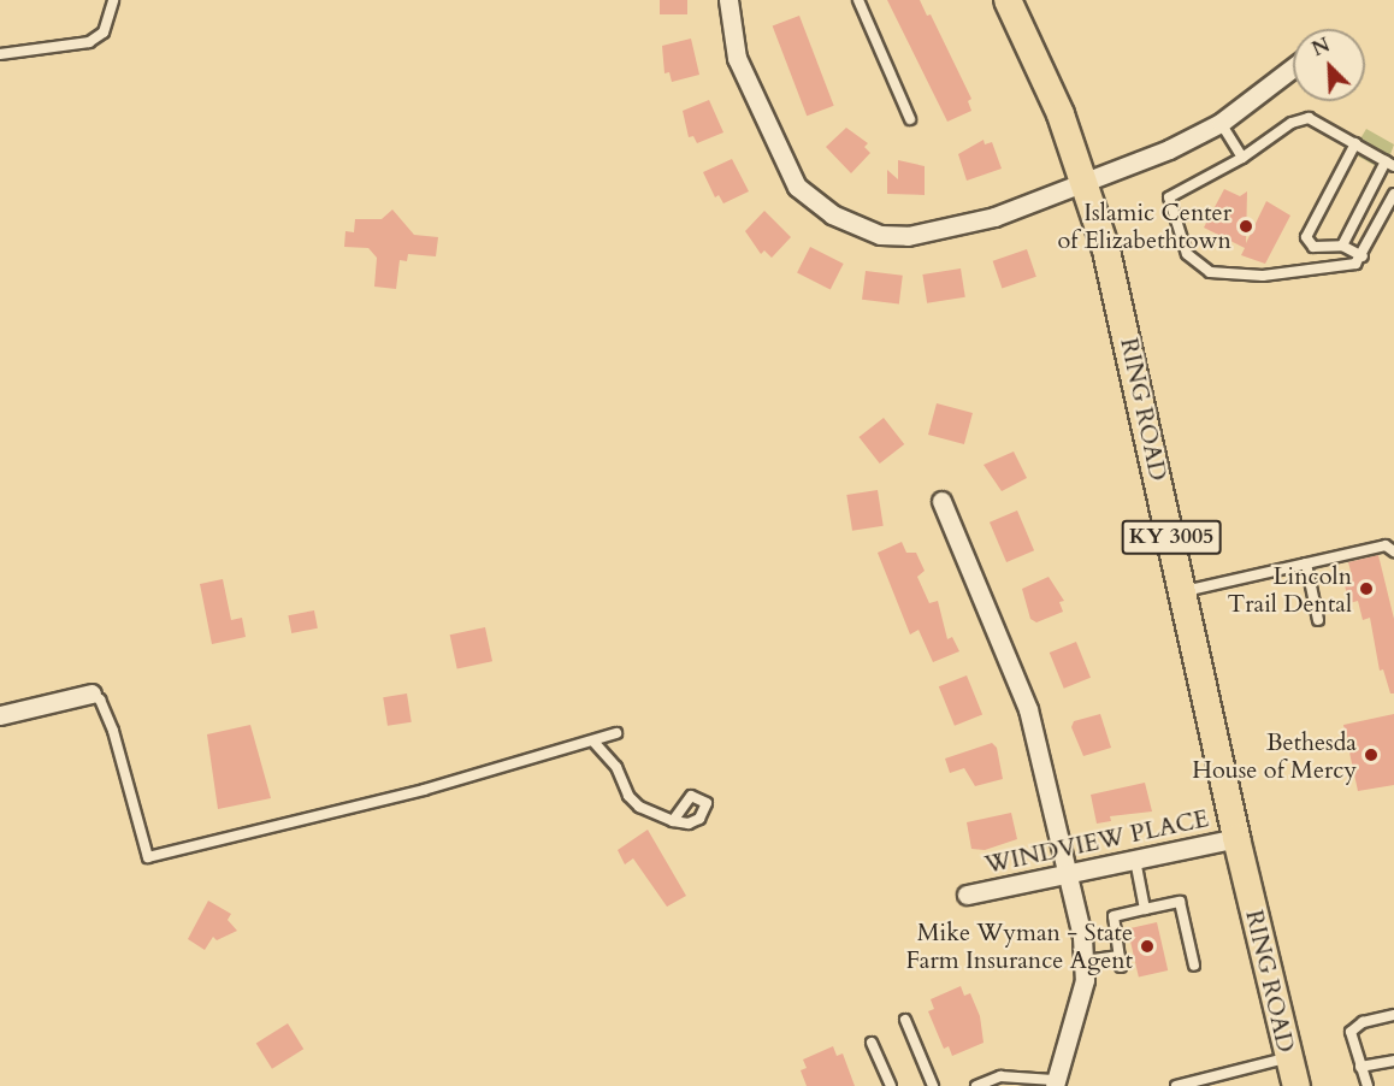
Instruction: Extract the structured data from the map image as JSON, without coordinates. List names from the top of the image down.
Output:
{
  "streets": {
    "main road": ["RING ROAD", "KY 3005"],
    "street": ["WINDVIEW PLACE"]
  },
  "crossings": [
    ["RING ROAD", "WINDVIEW PLACE"]
  ],
  "places": [
    "Islamic Center of Elizabethtown",
    "Lincoln Trail Dental",
    "Bethesda House of Mercy",
    "Mike Wyman - State Farm Insurance Agent"
  ],
  "north": "top left"
}
